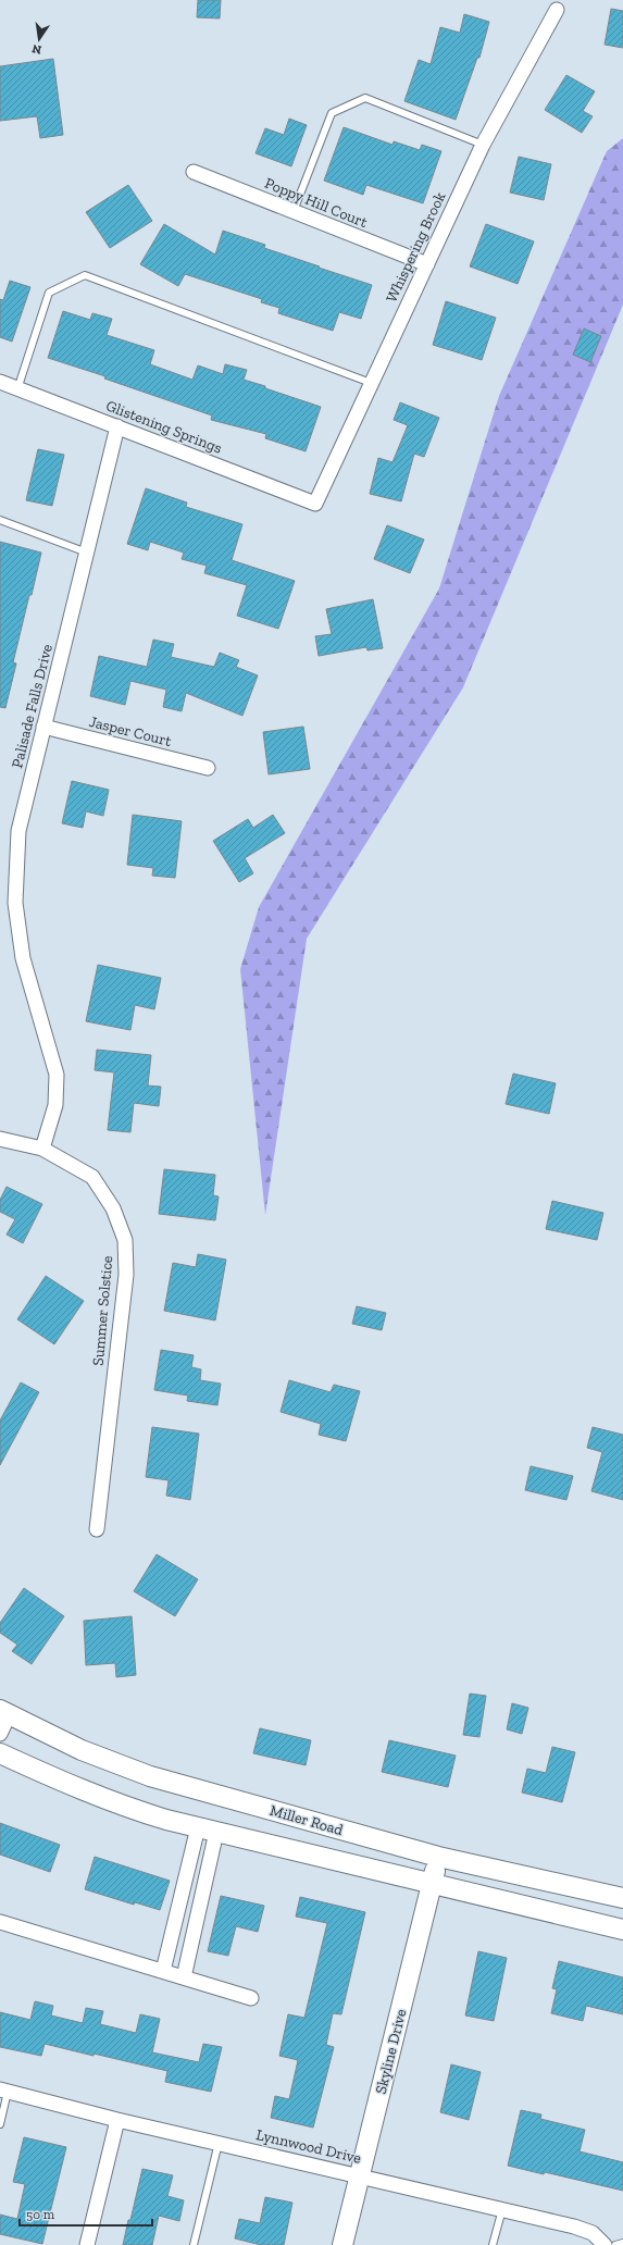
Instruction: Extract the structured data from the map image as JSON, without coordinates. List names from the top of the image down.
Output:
{
  "streets": {
    "main road": ["Miller Road", "Skyline Drive"],
    "street": [
      "Poppy Hill Court",
      "Whispering Brook",
      "Glistening Springs",
      "Palisade Falls Drive",
      "Jasper Court",
      "Summer Solstice",
      "Lynnwood Drive"
    ]
  },
  "crossings": [
    ["Poppy Hill Court", "Whispering Brook"],
    ["Whispering Brook", "Glistening Springs"],
    ["Glistening Springs", "Palisade Falls Drive"],
    ["Palisade Falls Drive", "Jasper Court"],
    ["Palisade Falls Drive", "Summer Solstice"],
    ["Miller Road", "Skyline Drive"],
    ["Skyline Drive", "Lynnwood Drive"]
  ],
  "scale_bar": "50 m",
  "north": "bottom"
}
